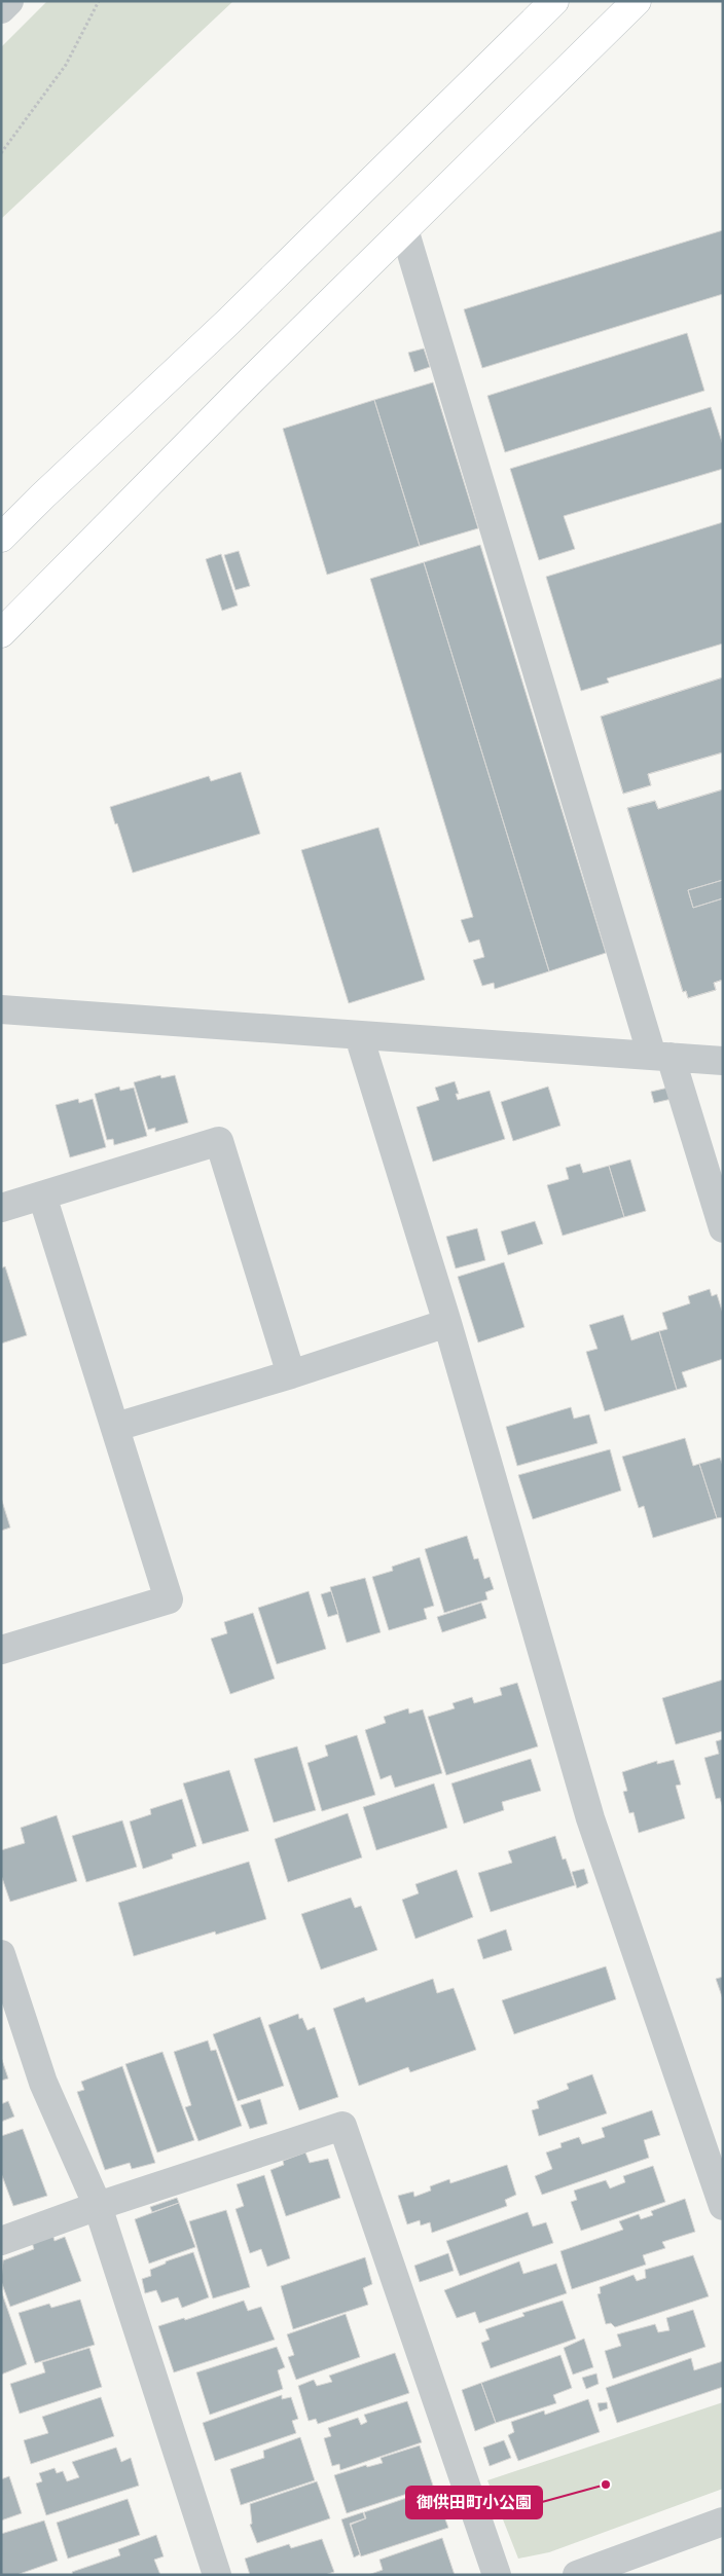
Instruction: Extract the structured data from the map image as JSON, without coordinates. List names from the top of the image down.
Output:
{
  "places": ["御供田町小公園"]
}
